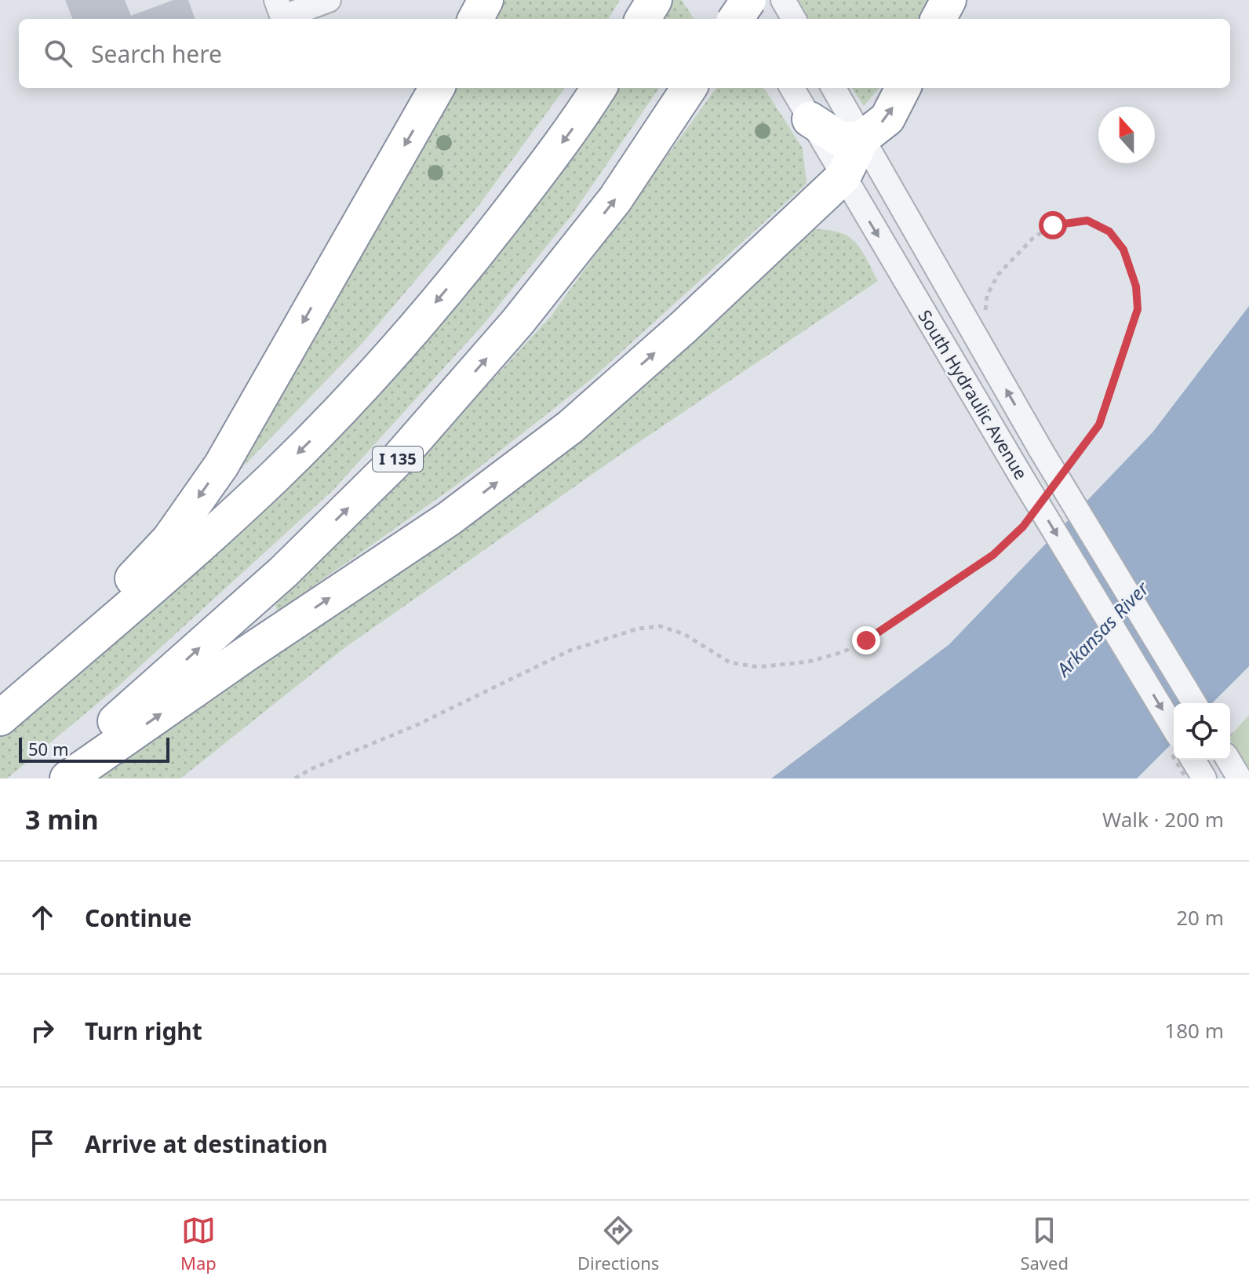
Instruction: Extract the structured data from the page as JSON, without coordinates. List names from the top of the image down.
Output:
{
  "streets": {
    "highway": ["I 135"],
    "street": ["South Hydraulic Avenue"]
  },
  "water": ["Arkansas River"],
  "scale_bar": "50 m",
  "north": "top",
  "page": {
    "search": "Search here",
    "scale": "50 m",
    "heading": ["3 min", "Walk · 200 m"],
    "list": [
      ["Continue", "20 m"],
      ["Turn right", "180 m"],
      "Arrive at destination"
    ],
    "nav": ["Map", "Directions", "Saved"]
  }
}
